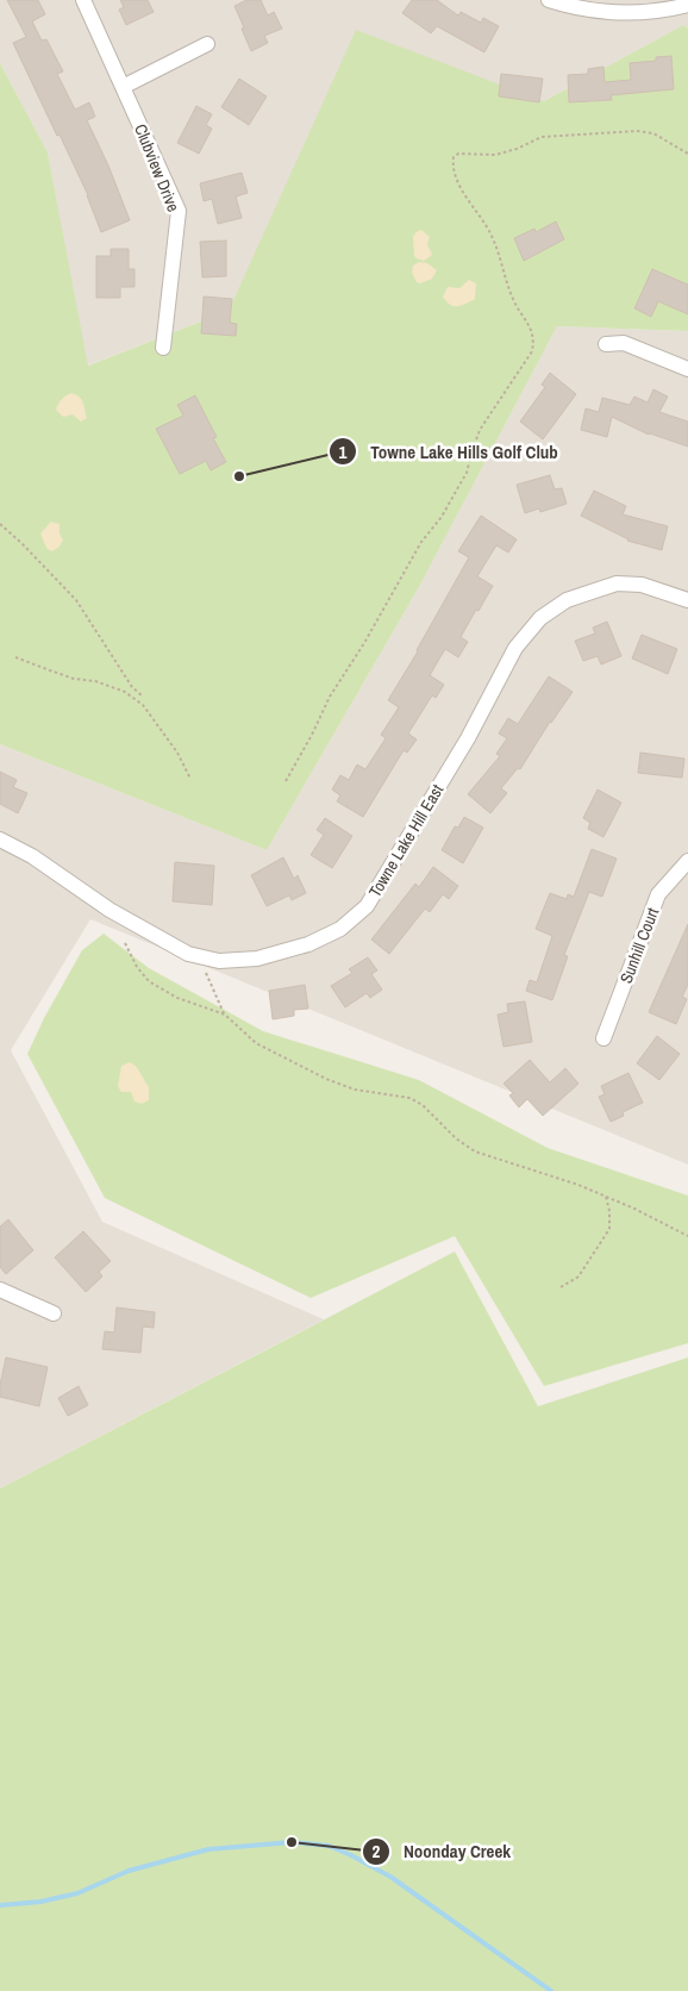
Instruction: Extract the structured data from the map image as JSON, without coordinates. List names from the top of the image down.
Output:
{
  "streets": {
    "street": ["Clubview Drive", "Towne Lake Hill East", "Sunhill Court"]
  },
  "places": ["Towne Lake Hills Golf Club", "Noonday Creek"]
}
